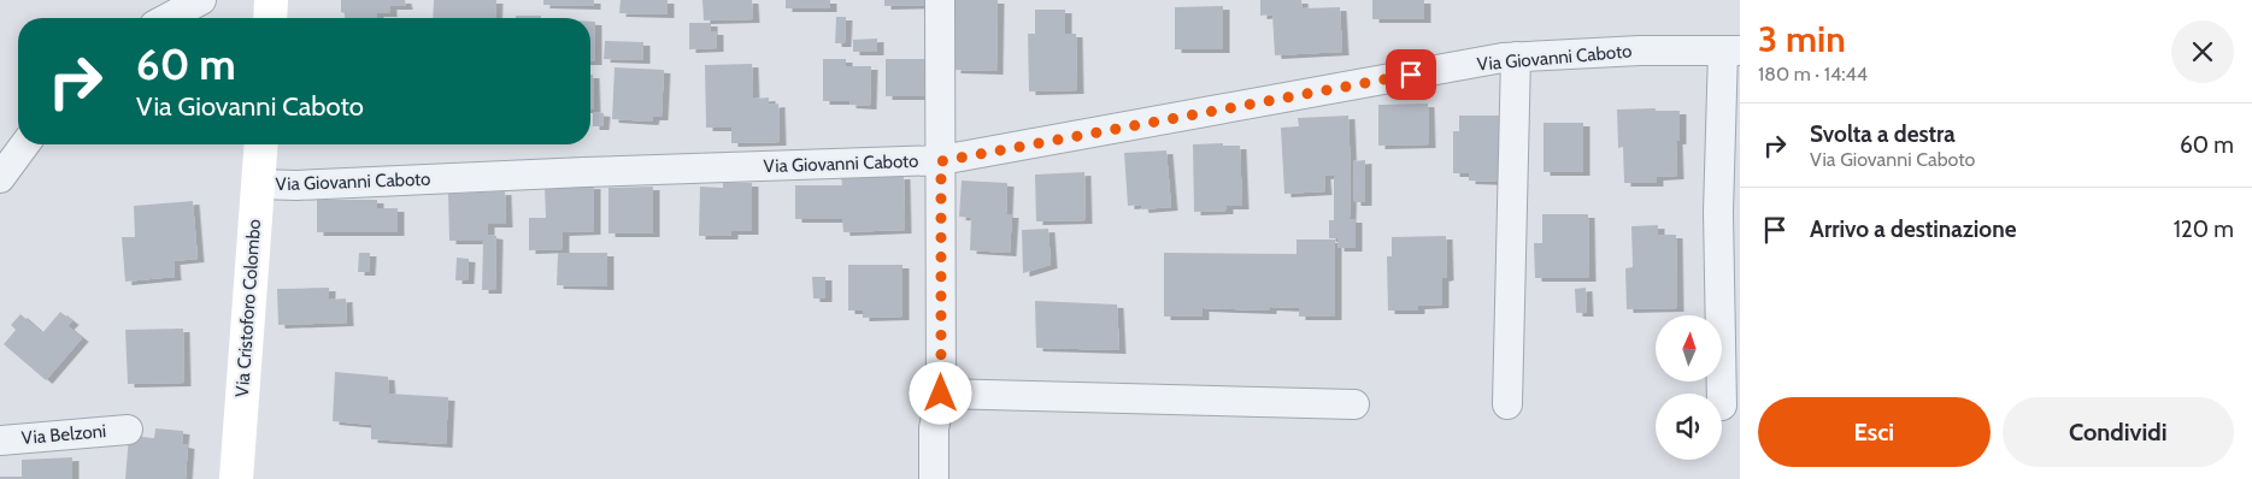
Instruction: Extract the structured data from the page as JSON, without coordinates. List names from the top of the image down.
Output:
{
  "streets": {
    "street": ["Via Giovanni Caboto", "Via Cristoforo Colombo", "Via Belzoni"]
  },
  "crossings": [
    ["Via Giovanni Caboto", "Via Cristoforo Colombo"]
  ],
  "north": "top",
  "page": {
    "heading": ["3 min", "180 m · 14:44"],
    "turn": ["60 m", "Via Giovanni Caboto"],
    "list": [
      {
        "name": "Svolta a destra",
        "note": "Via Giovanni Caboto",
        "value": "60 m"
      },
      {
        "name": "Arrivo a destinazione",
        "value": "120 m"
      }
    ],
    "buttons": ["Esci", "Condividi"]
  }
}
